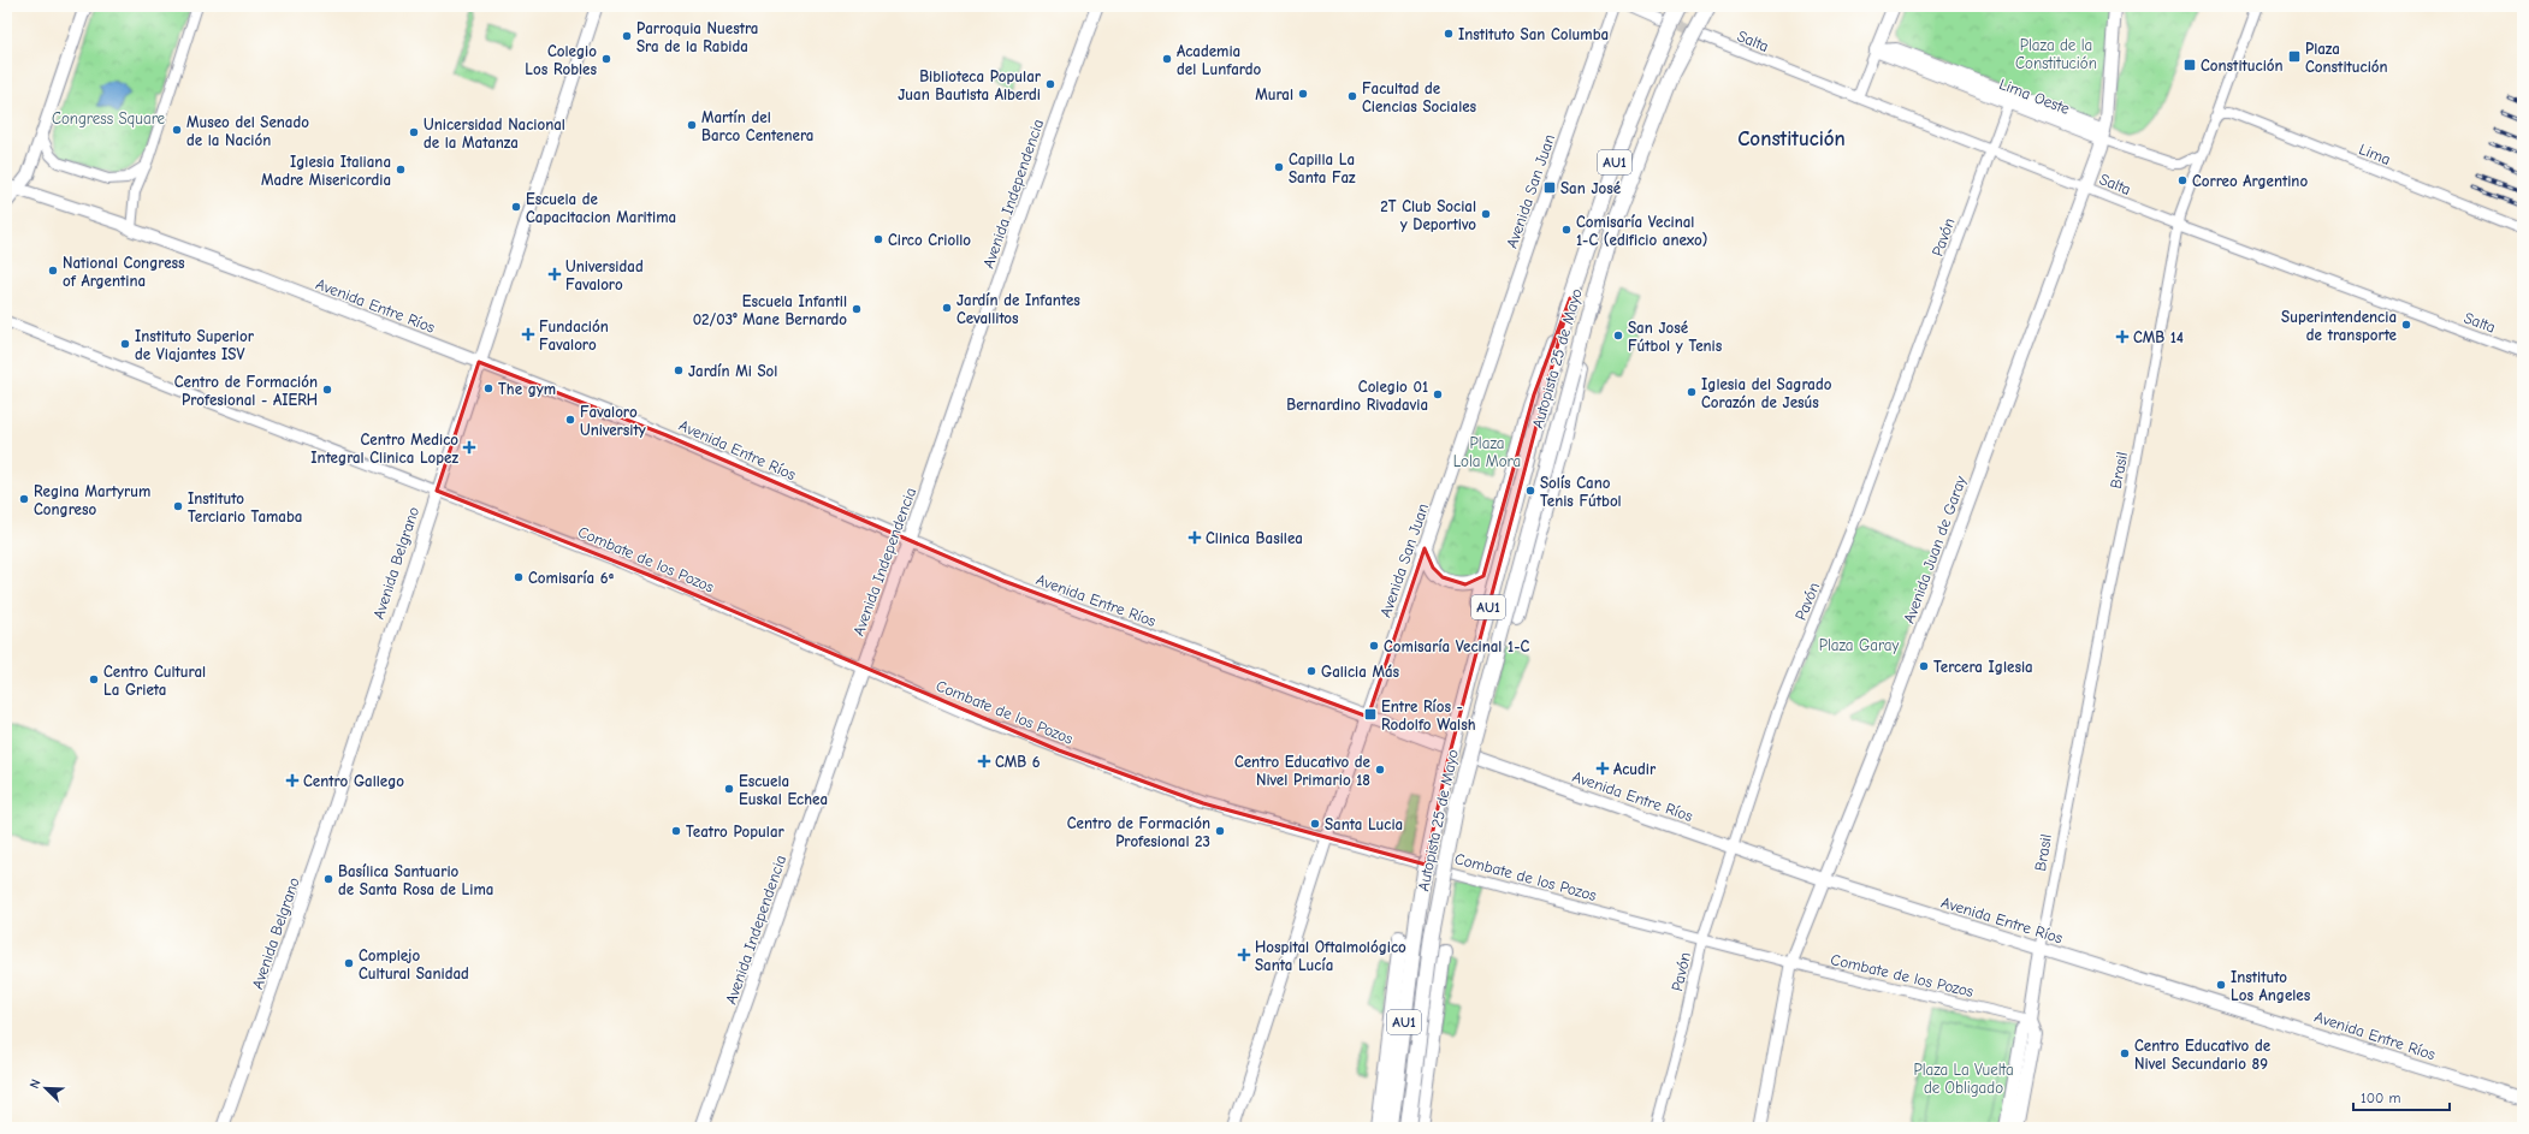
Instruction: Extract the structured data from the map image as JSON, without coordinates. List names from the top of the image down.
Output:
{
  "streets": {
    "highway": ["AU1", "Autopista 25 de Mayo"],
    "main road": [
      "Lima Oeste",
      "Avenida San Juan",
      "Avenida Independencia",
      "Avenida Entre Ríos",
      "Avenida Juan de Garay",
      "Avenida Belgrano"
    ],
    "street": [
      "Salta",
      "Lima",
      "Pavón",
      "Brasil",
      "Combate de los Pozos"
    ]
  },
  "crossings": [
    ["Salta", "Pavón"],
    ["Salta", "Brasil"],
    ["Salta", "Avenida Juan de Garay"],
    ["Lima Oeste", "Pavón"],
    ["Lima Oeste", "Brasil"],
    ["Lima Oeste", "Avenida Juan de Garay"],
    ["Lima", "Brasil"],
    ["Avenida San Juan", "Avenida Entre Ríos"],
    ["Avenida San Juan", "Combate de los Pozos"],
    ["Avenida Independencia", "Avenida Entre Ríos"],
    ["Avenida Independencia", "Combate de los Pozos"],
    ["Pavón", "Avenida Entre Ríos"],
    ["Pavón", "Combate de los Pozos"],
    ["Avenida Entre Ríos", "Brasil"],
    ["Avenida Entre Ríos", "Avenida Juan de Garay"],
    ["Avenida Entre Ríos", "Avenida Belgrano"],
    ["Avenida Juan de Garay", "Combate de los Pozos"],
    ["Combate de los Pozos", "Avenida Belgrano"]
  ],
  "districts": ["Constitución"],
  "parks": [
    "Plaza de la Constitución",
    "Congress Square",
    "Plaza Lola Mora",
    "Plaza Garay",
    "Plaza La Vuelta de Obligado"
  ],
  "places": {
    "other": [
      "Instituto San Columba",
      "Parroquia Nuestra Sra de la Rabida",
      "Colegio Los Robles",
      "Academia del Lunfardo",
      "Biblioteca Popular Juan Bautista Alberdi",
      "Mural",
      "Facultad de Ciencias Sociales",
      "Martín del Barco Centenera",
      "Museo del Senado de la Nación",
      "Unicersidad Nacional de la Matanza",
      "Capilla La Santa Faz",
      "Iglesia Italiana Madre Misericordia",
      "Correo Argentino",
      "Escuela de Capacitacion Maritima",
      "2T Club Social y Deportivo",
      "Comisaría Vecinal 1-C (edificio anexo)",
      "Circo Criollo",
      "National Congress of Argentina",
      "Jardín de Infantes Cevallitos",
      "Escuela Infantil 02/03° Mane Bernardo",
      "Superintendencia de transporte",
      "San José Fútbol y Tenis",
      "Instituto Superior de Viajantes ISV",
      "Jardín Mi Sol",
      "The gym",
      "Centro de Formación Profesional - AIERH",
      "Iglesia del Sagrado Corazón de Jesús",
      "Colegio 01 Bernardino Rivadavia",
      "Favaloro University",
      "Solís Cano Tenis Fútbol",
      "Regina Martyrum Congreso",
      "Instituto Terciario Tamaba",
      "Comisaría 6ª",
      "Comisaría Vecinal 1-C",
      "Tercera Iglesia",
      "Galicia Más",
      "Centro Cultural La Grieta",
      "Centro Educativo de Nivel Primario 18",
      "Escuela Euskal Echea",
      "Santa Lucia",
      "Teatro Popular",
      "Centro de Formación Profesional 23",
      "Basílica Santuario de Santa Rosa de Lima",
      "Complejo Cultural Sanidad",
      "Instituto Los Angeles",
      "Centro Educativo de Nivel Secundario 89"
    ],
    "transit": [
      "Plaza Constitución",
      "Constitución",
      "San José",
      "Entre Ríos - Rodolfo Walsh"
    ],
    "health": [
      "Universidad Favaloro",
      "Fundación Favaloro",
      "CMB 14",
      "Centro Medico Integral Clinica Lopez",
      "Clinica Basilea",
      "CMB 6",
      "Acudir",
      "Centro Gallego",
      "Hospital Oftalmológico Santa Lucía"
    ]
  },
  "scale_bar": "100 m",
  "north": "top left"
}
